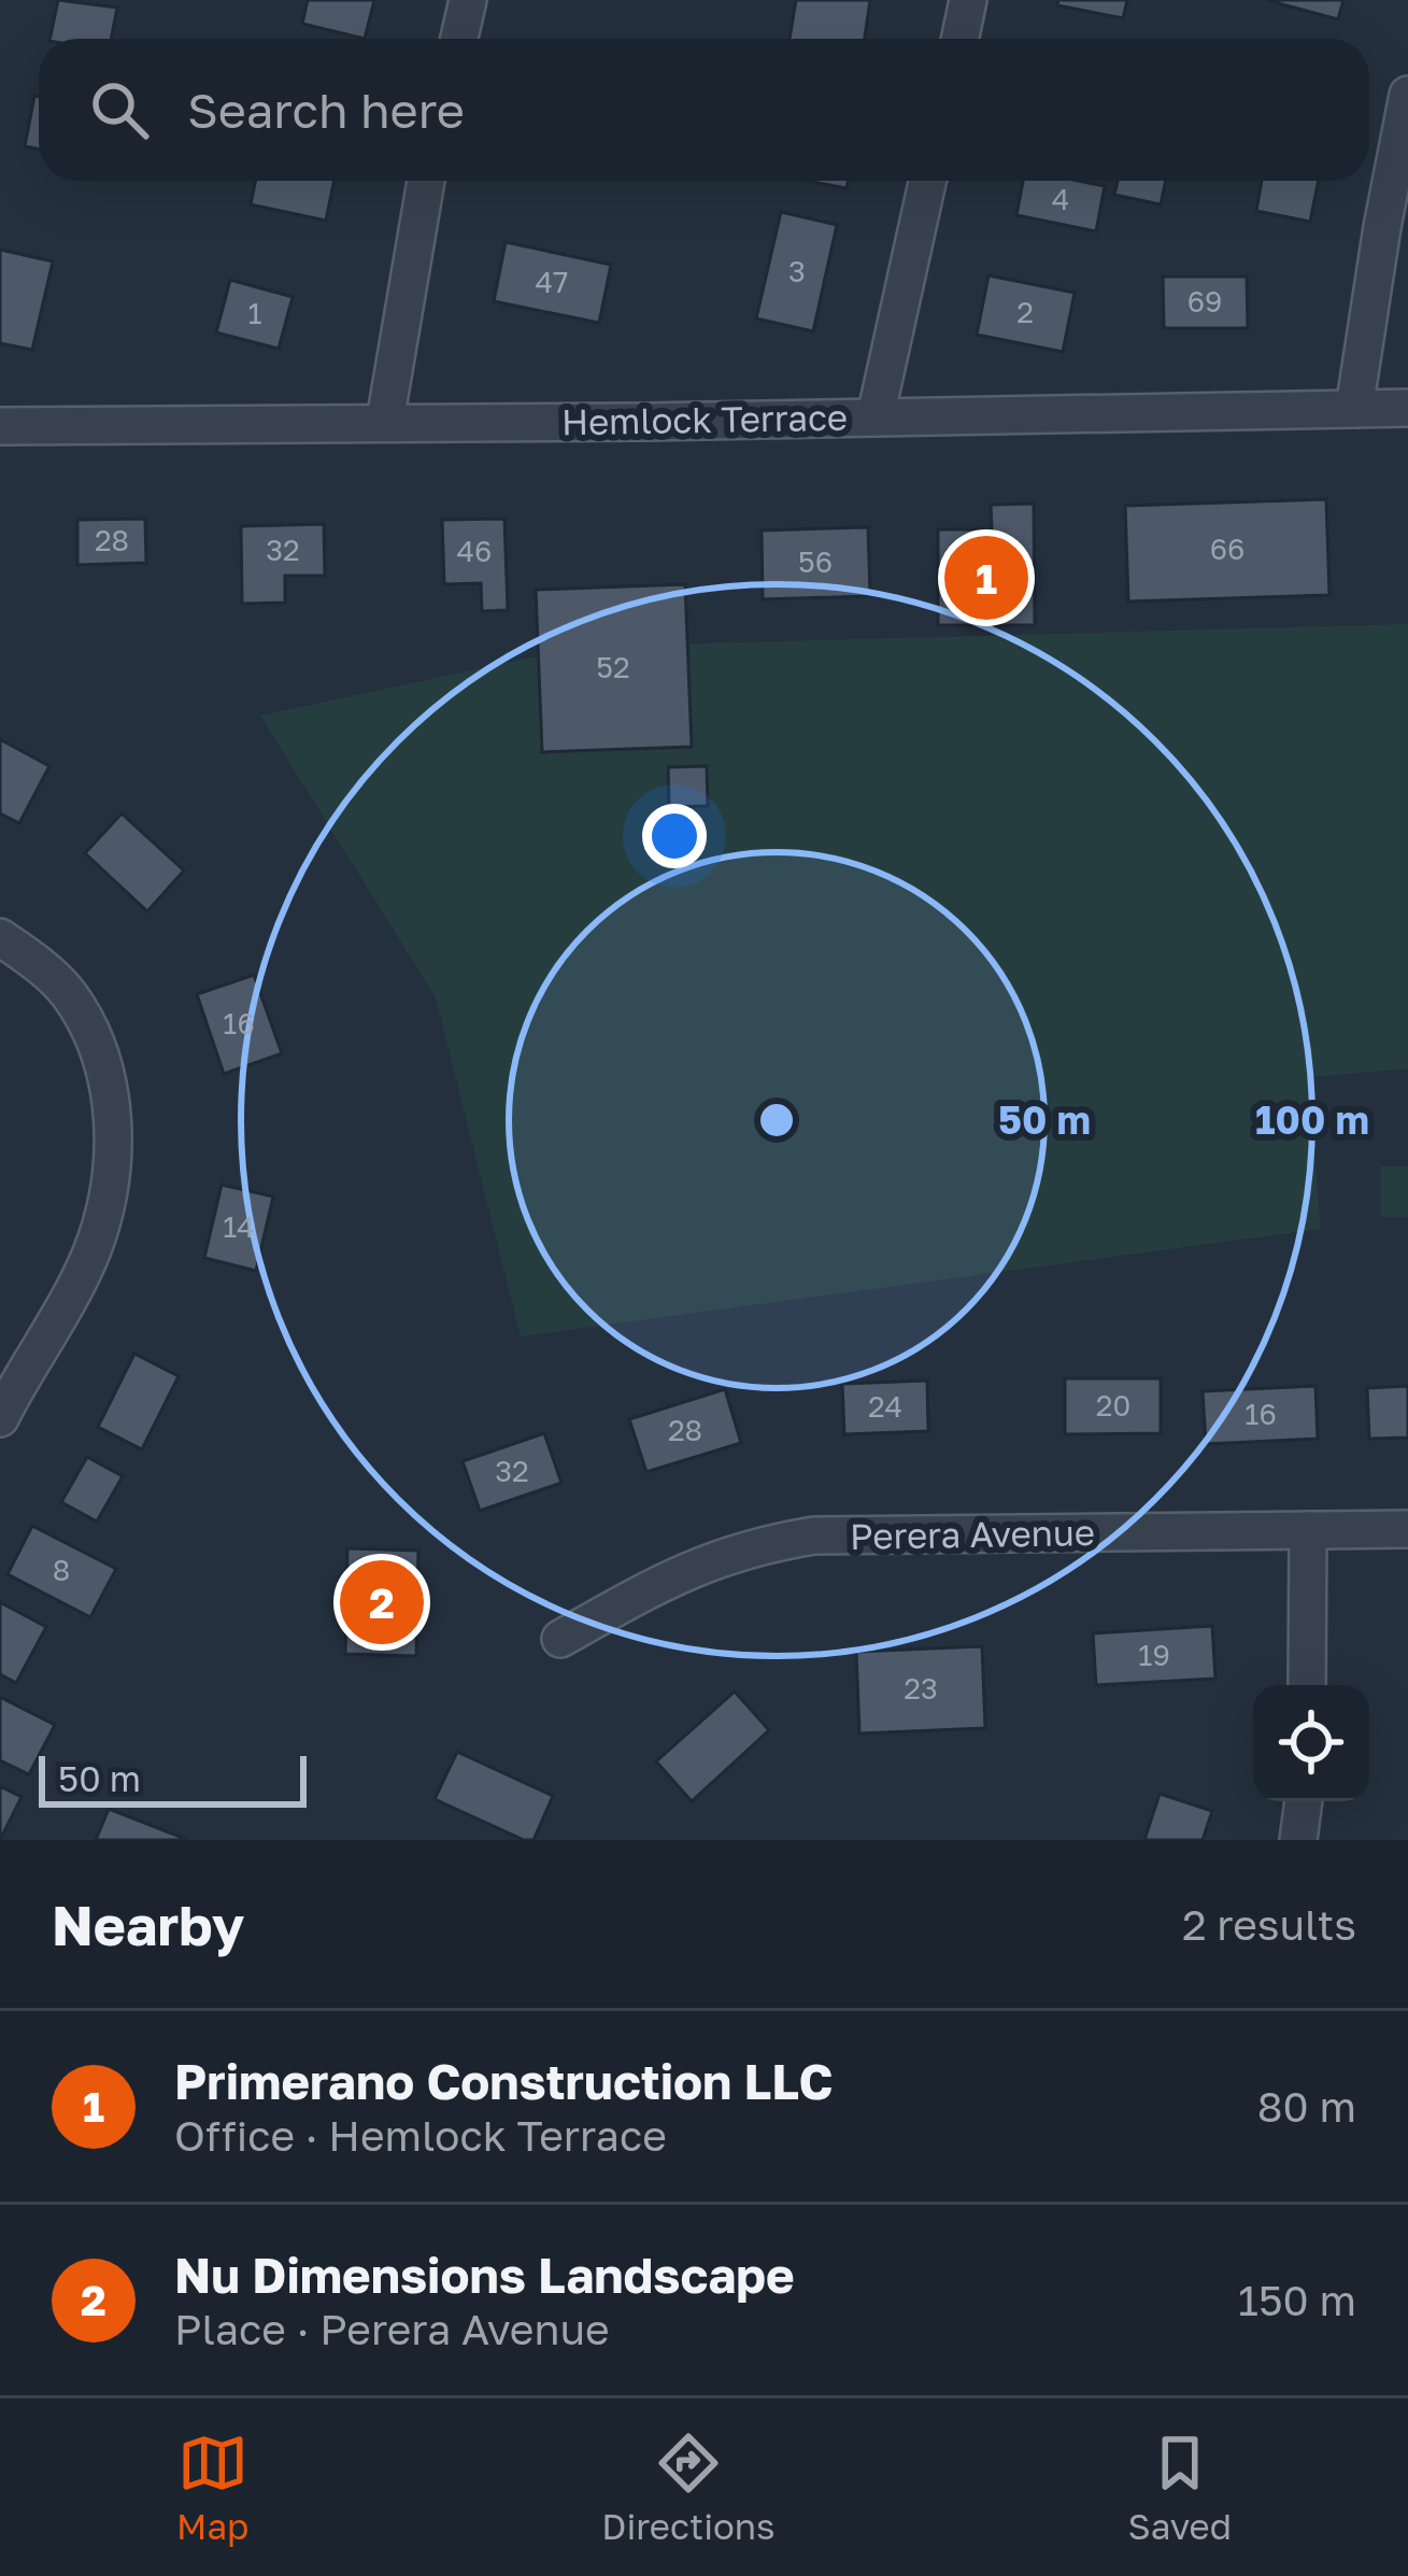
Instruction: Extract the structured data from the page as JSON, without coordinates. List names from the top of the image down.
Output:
{
  "streets": {
    "street": ["Hemlock Terrace", "Perera Avenue"]
  },
  "house_numbers": [
    "4",
    "3",
    "47",
    "69",
    "2",
    "1",
    "28",
    "66",
    "32",
    "46",
    "56",
    "52",
    "16",
    "14",
    "20",
    "24",
    "16",
    "28",
    "32",
    "8",
    "19",
    "23"
  ],
  "scale_bar": "50 m",
  "page": {
    "search": "Search here",
    "pins": ["1", "2"],
    "scale": "50 m",
    "heading": ["Nearby", "2 results"],
    "list": [
      {
        "mark": "1",
        "name": "Primerano Construction LLC",
        "note": "Office · Hemlock Terrace",
        "value": "80 m"
      },
      {
        "mark": "2",
        "name": "Nu Dimensions Landscape",
        "note": "Place · Perera Avenue",
        "value": "150 m"
      }
    ],
    "nav": ["Map", "Directions", "Saved"]
  },
  "rings": ["50 m", "100 m"]
}
